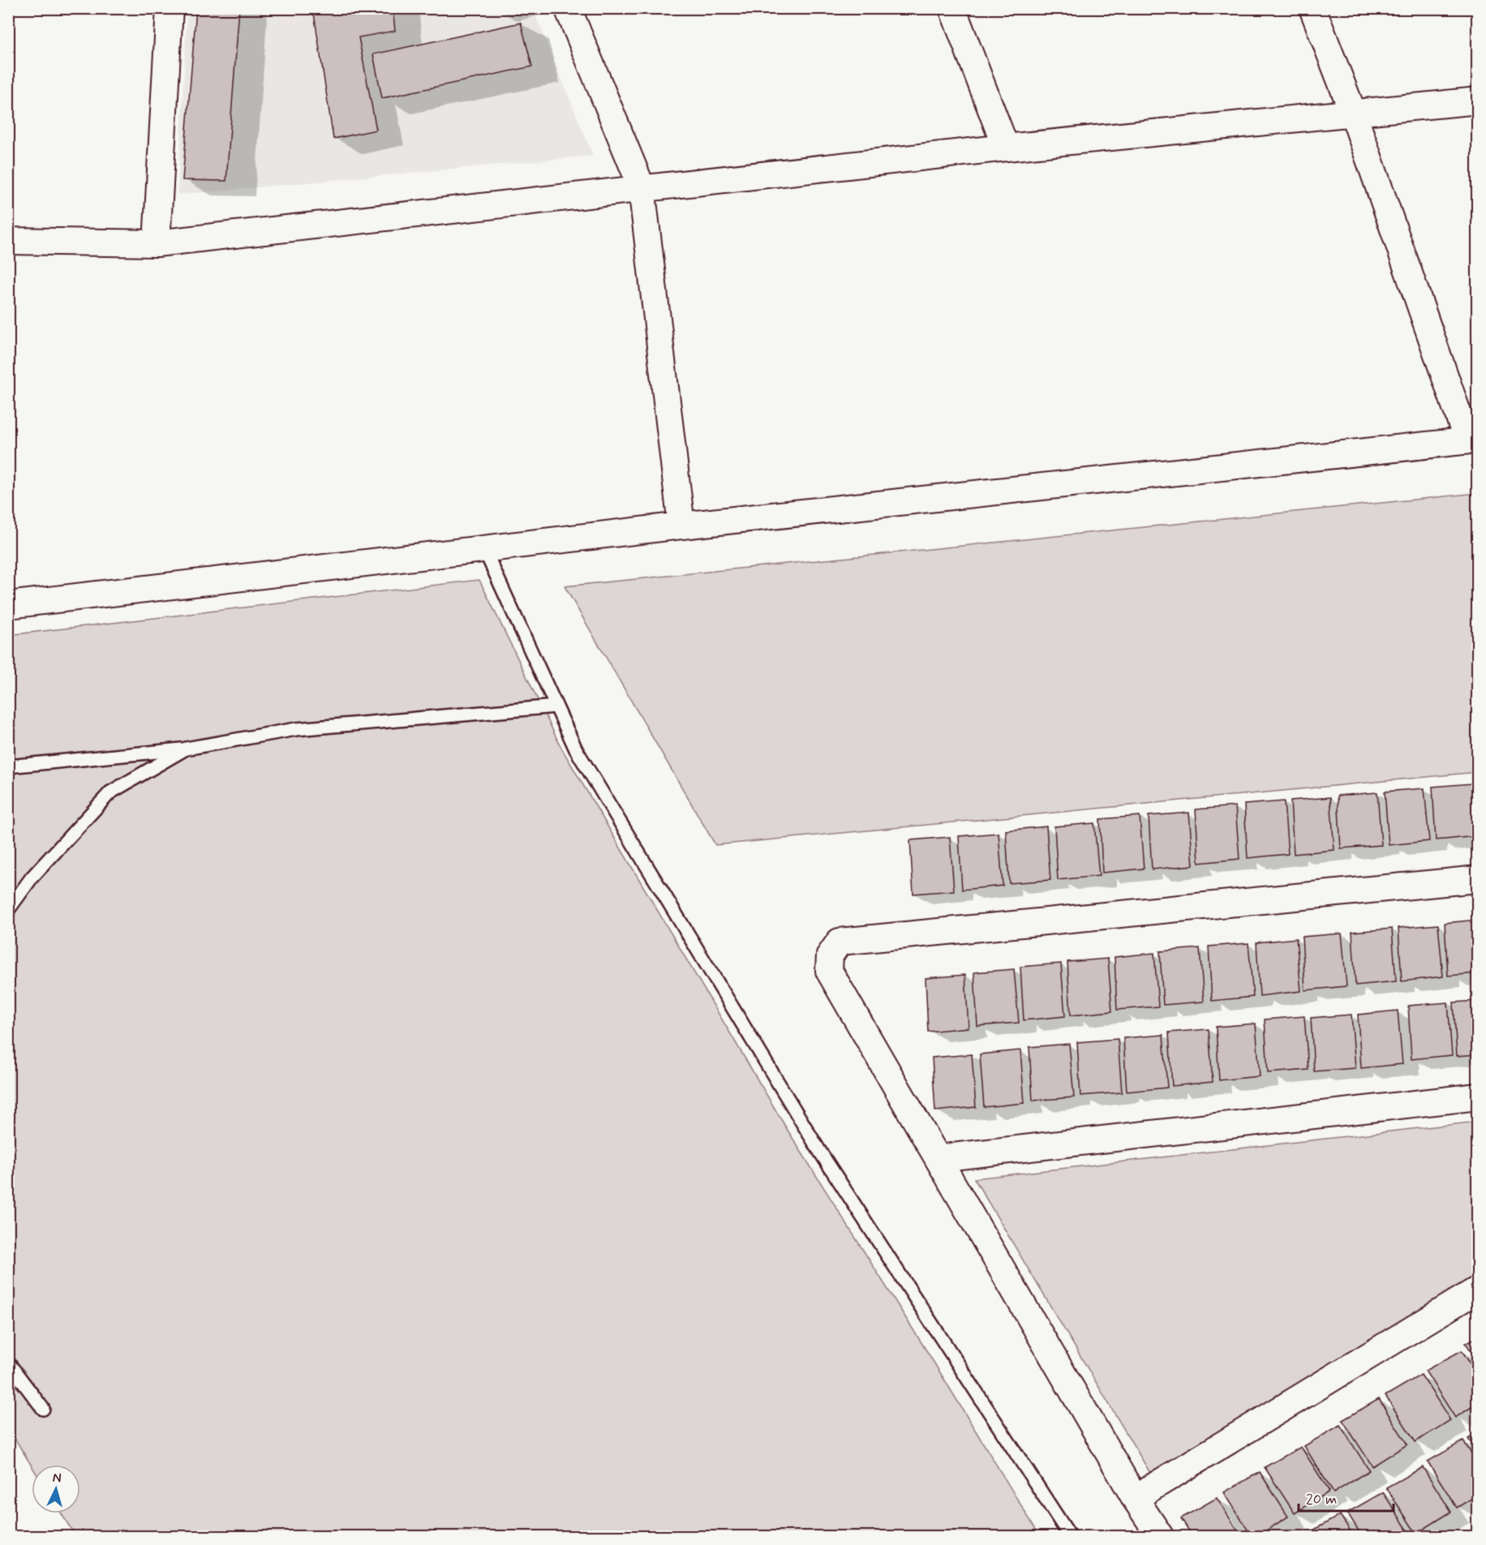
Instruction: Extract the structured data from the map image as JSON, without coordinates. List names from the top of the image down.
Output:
{
  "scale_bar": "20 m",
  "north": "top"
}
